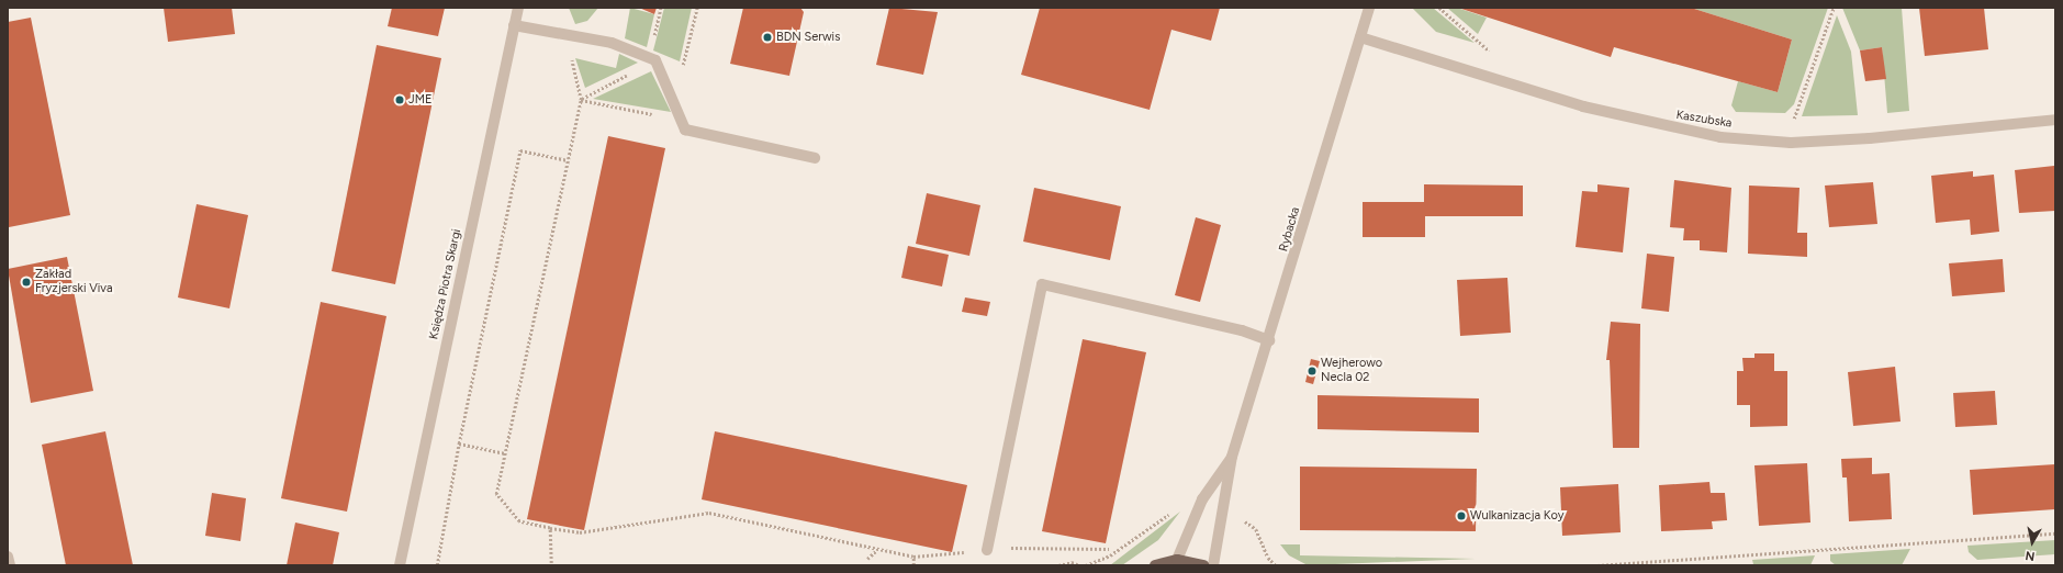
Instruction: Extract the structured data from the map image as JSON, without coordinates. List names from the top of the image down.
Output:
{
  "streets": {
    "street": ["Kaszubska", "Rybacka", "Księdza Piotra Skargi"]
  },
  "crossings": [
    ["Kaszubska", "Rybacka"]
  ],
  "places": [
    "BDN Serwis",
    "JME",
    "Zakład Fryzjerski Viva",
    "Wejherowo Necla 02",
    "Wulkanizacja Koy"
  ],
  "north": "bottom"
}
